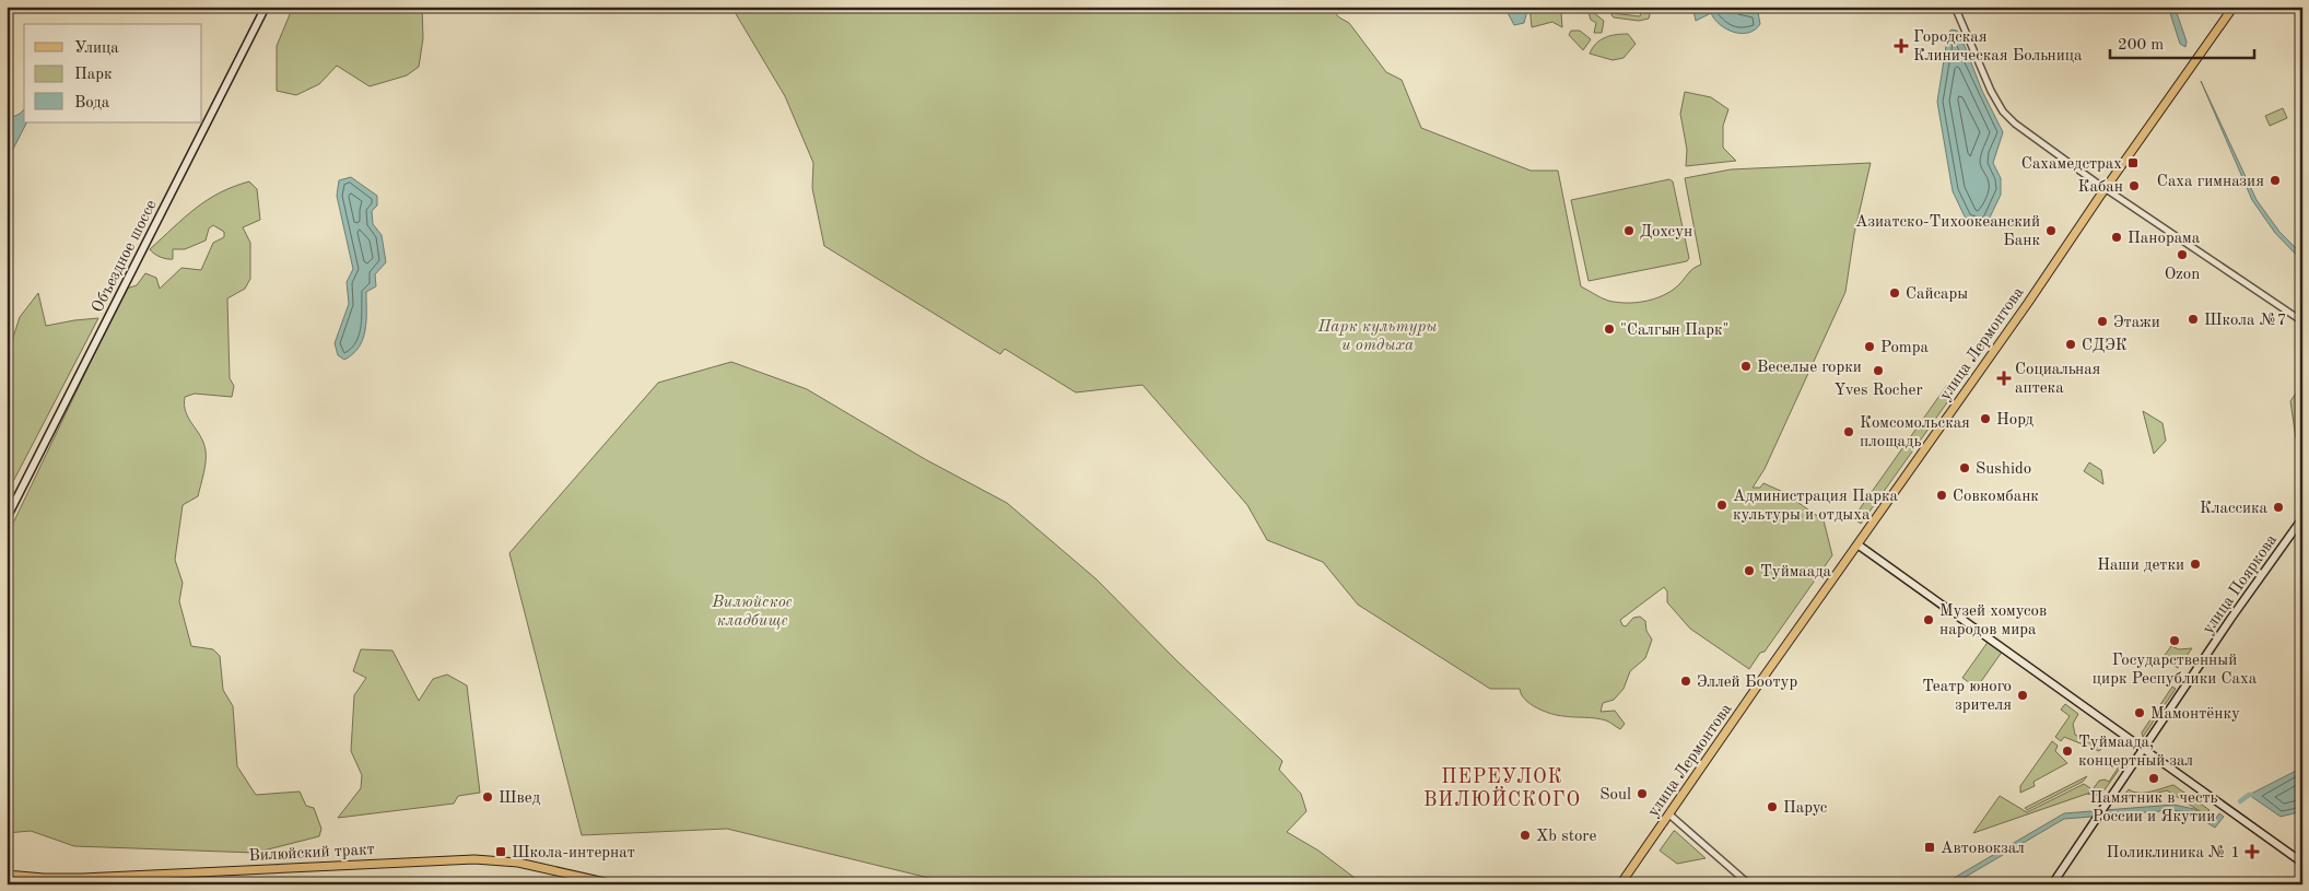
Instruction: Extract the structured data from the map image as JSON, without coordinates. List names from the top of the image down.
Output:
{
  "streets": {
    "main road": [
      "Объездное шоссе",
      "улица Лермонтова",
      "улица Пояркова",
      "Вилюйский тракт"
    ]
  },
  "districts": ["ПЕРЕУЛОК ВИЛЮЙСКОГО"],
  "parks": ["Парк культуры и отдыха", "Вилюйское кладбище"],
  "places": {
    "health": ["Городская Клиническая Больница", "Социальная аптека", "Поликлиника № 1"],
    "transit": ["Сахамедстрах", "Автовокзал", "Школа-интернат"],
    "other": [
      "Саха гимназия",
      "Кабан",
      "Дохсун",
      "Азиатско-Тихоокеанский Банк",
      "Панорама",
      "Ozon",
      "Сайсары",
      "Школа №7",
      "Этажи",
      "\"Салгын Парк\"",
      "СДЭК",
      "Pompa",
      "Веселые горки",
      "Yves Rocher",
      "Норд",
      "Комсомольская площадь",
      "Sushido",
      "Совкомбанк",
      "Администрация Парка культуры и отдыха",
      "Классика",
      "Наши детки",
      "Туймаада",
      "Музей хомусов народов мира",
      "Государственный цирк Республики Саха",
      "Эллей Боотур",
      "Театр юного зрителя",
      "Мамонтёнку",
      "Туймаада, концертный зал",
      "Памятник в честь России и Якутии",
      "Soul",
      "Швед",
      "Парус",
      "Xb store"
    ]
  },
  "legend": ["Улица", "Парк", "Вода"],
  "scale_bar": "200 m"
}
